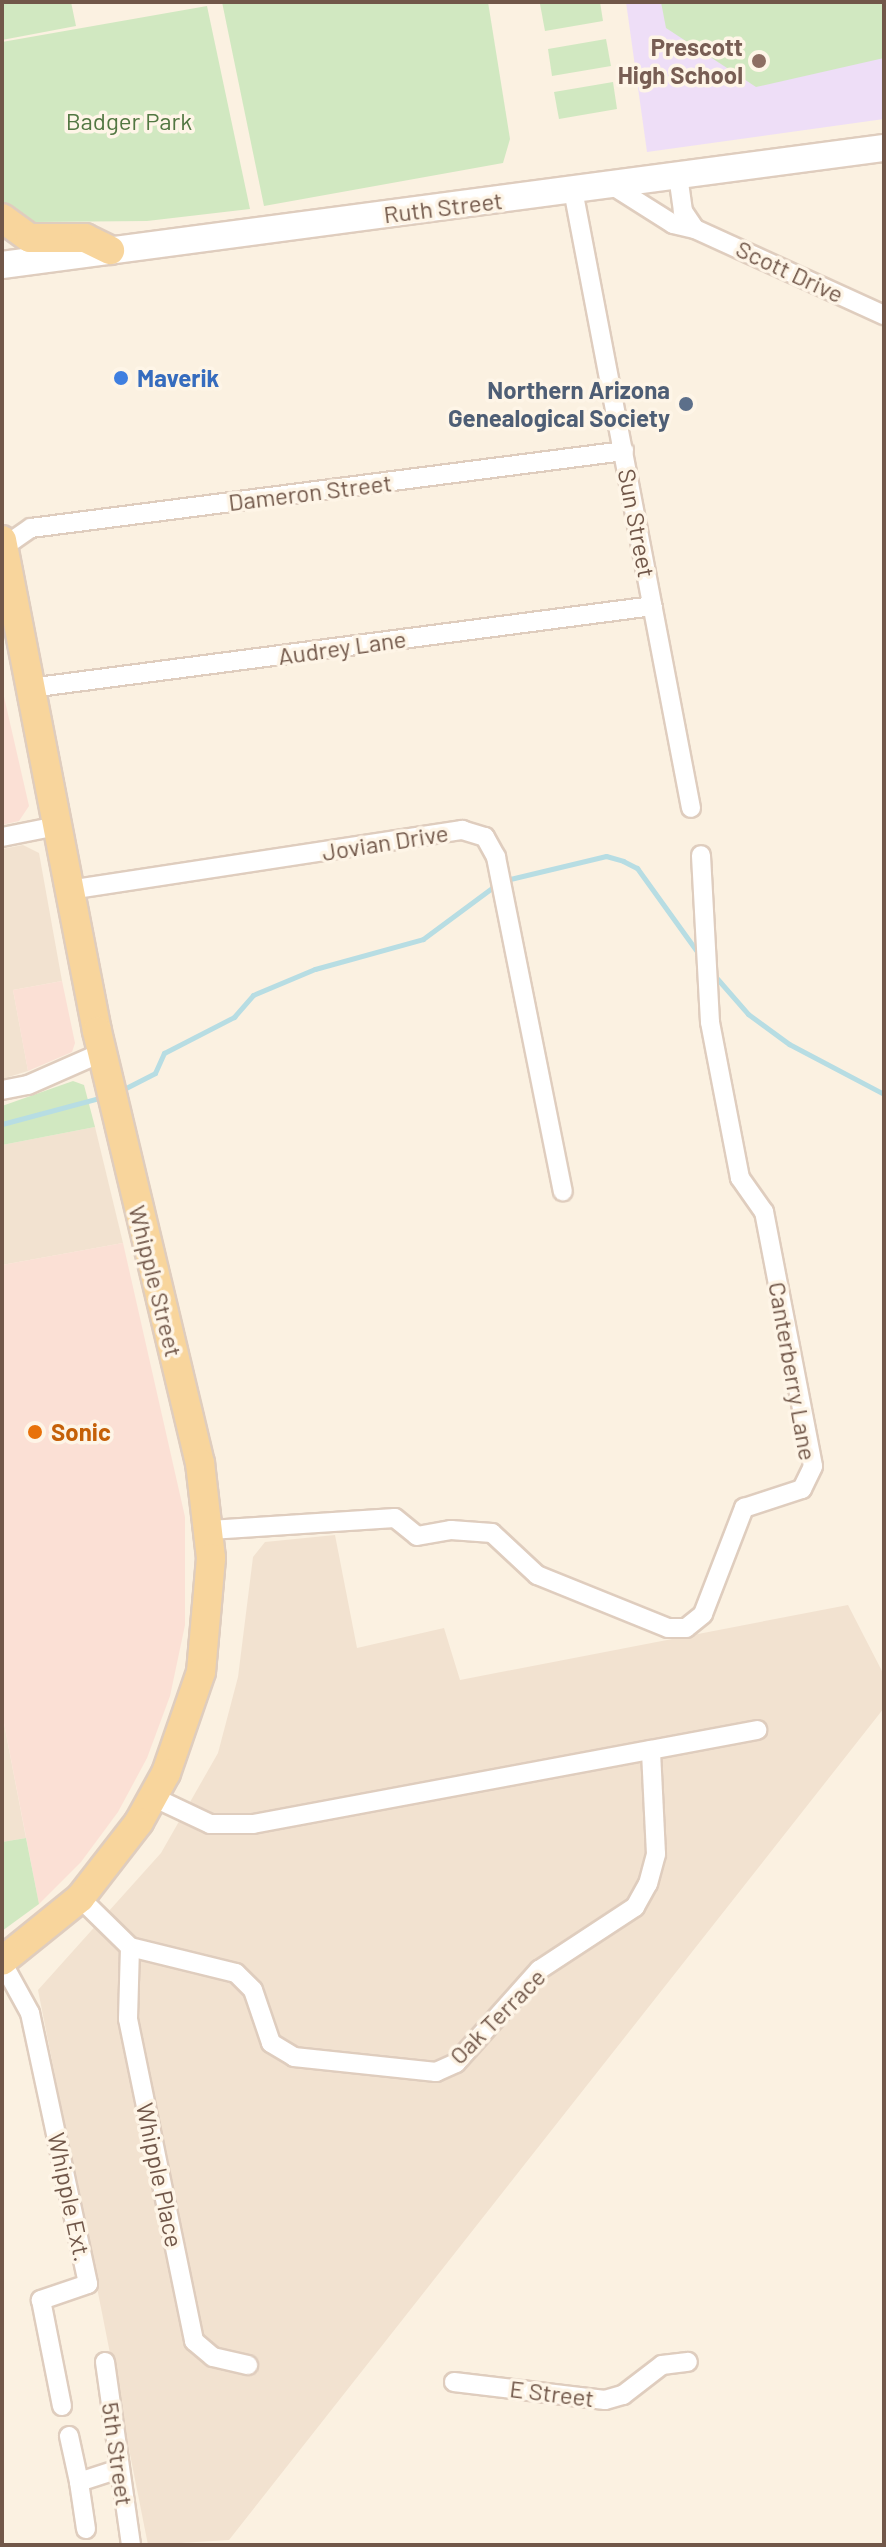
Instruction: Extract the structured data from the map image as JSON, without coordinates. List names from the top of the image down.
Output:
{
  "streets": {
    "main road": ["Whipple Street"],
    "street": [
      "Ruth Street",
      "Scott Drive",
      "Dameron Street",
      "Sun Street",
      "Audrey Lane",
      "Jovian Drive",
      "Canterberry Lane",
      "Oak Terrace",
      "Whipple Place",
      "Whipple Ext.",
      "E Street",
      "5th Street"
    ]
  },
  "crossings": [
    ["Ruth Street", "Scott Drive"],
    ["Ruth Street", "Sun Street"],
    ["Dameron Street", "Sun Street"],
    ["Dameron Street", "Whipple Street"],
    ["Sun Street", "Audrey Lane"],
    ["Audrey Lane", "Whipple Street"],
    ["Jovian Drive", "Whipple Street"],
    ["Whipple Street", "Canterberry Lane"],
    ["Whipple Street", "Whipple Ext."],
    ["Oak Terrace", "Whipple Place"]
  ],
  "parks": ["Badger Park"],
  "places": [
    "Prescott High School",
    "Maverik",
    "Northern Arizona Genealogical Society",
    "Sonic"
  ]
}
